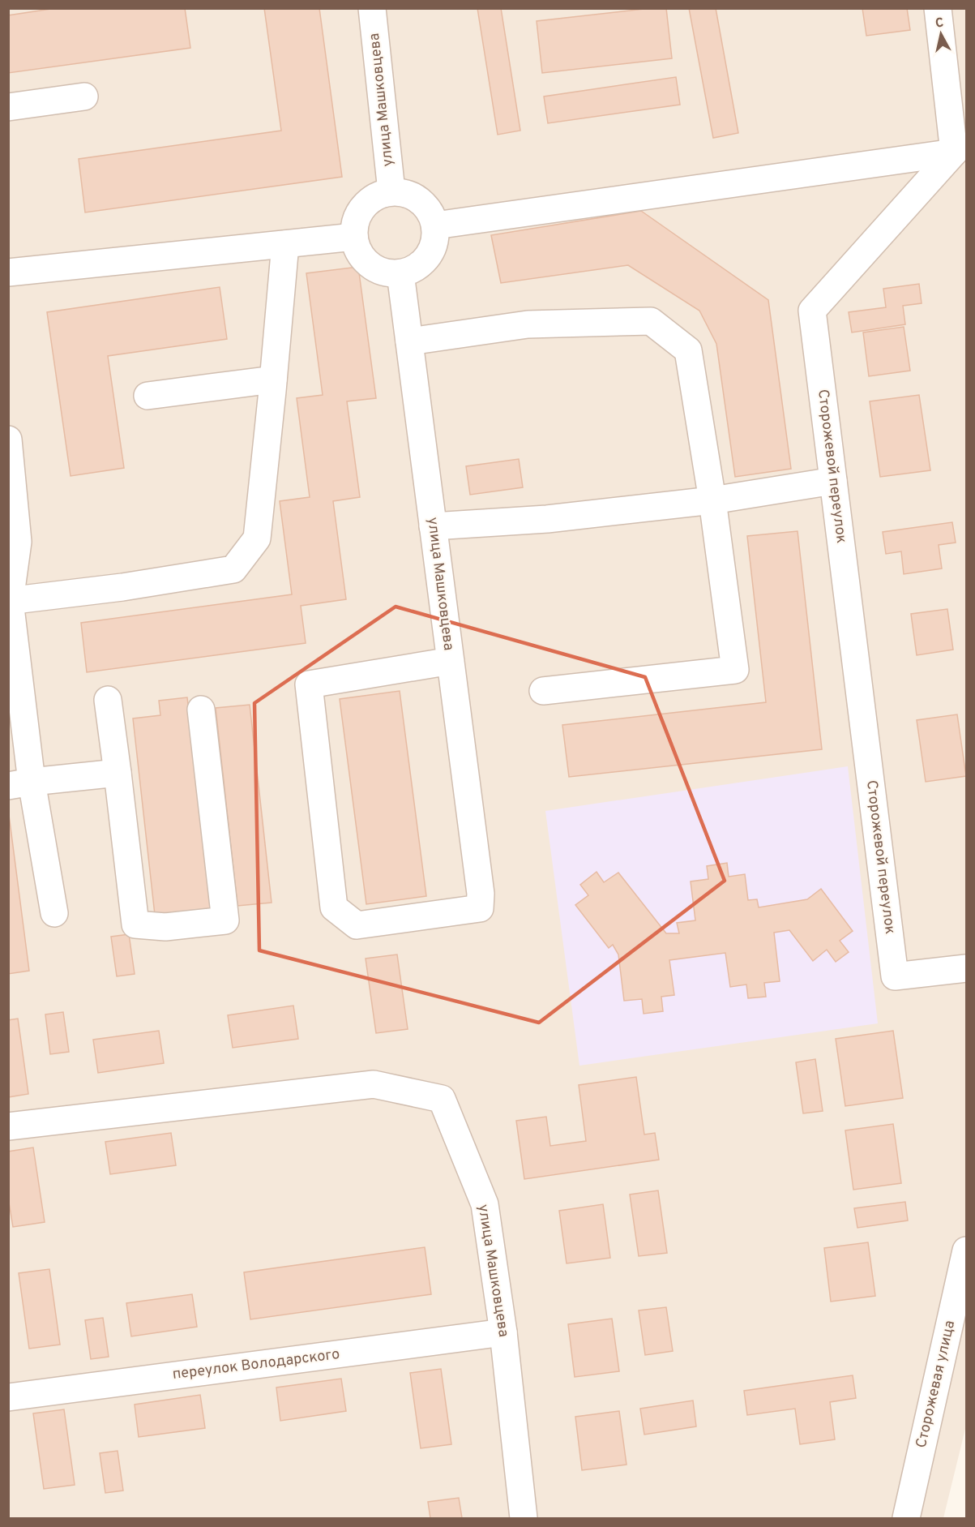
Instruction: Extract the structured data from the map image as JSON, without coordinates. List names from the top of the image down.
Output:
{
  "streets": {
    "street": [
      "улица Машковцева",
      "Сторожевой переулок",
      "переулок Володарского",
      "Сторожевая улица"
    ]
  },
  "crossings": [
    ["улица Машковцева", "переулок Володарского"]
  ],
  "north": "top"
}
